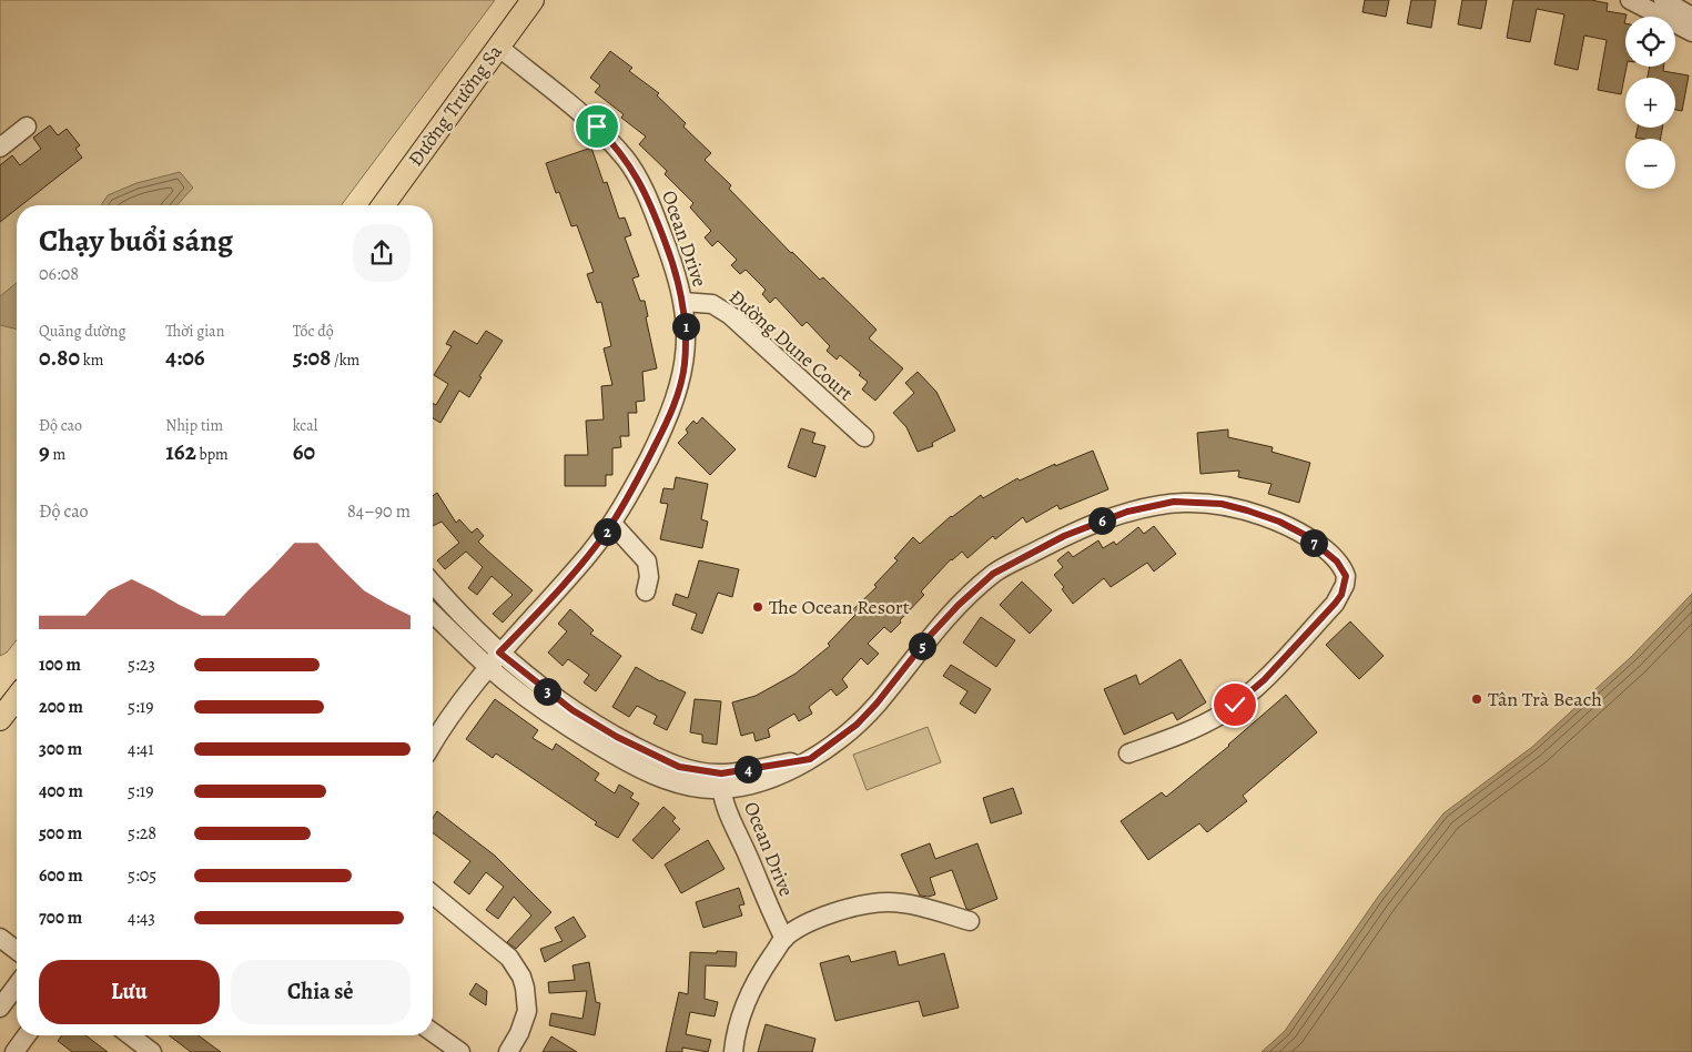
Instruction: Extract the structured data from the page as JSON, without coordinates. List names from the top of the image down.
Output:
{
  "streets": {
    "main road": ["Đường Trường Sa"],
    "street": ["Ocean Drive", "Đường Dune Court"]
  },
  "crossings": [
    ["Đường Trường Sa", "Ocean Drive"],
    ["Ocean Drive", "Đường Dune Court"]
  ],
  "places": ["The Ocean Resort", "Tân Trà Beach"],
  "page": {
    "map_buttons": ["+", "−"],
    "heading": ["Chạy buổi sáng", "06:08"],
    "stats": [
      ["Quãng đường", "0.80 km"],
      ["Thời gian", "4:06"],
      ["Tốc độ", "5:08 /km"],
      ["Độ cao", "9 m"],
      ["Nhịp tim", "162 bpm"],
      ["kcal", "60"]
    ],
    "pins": [
      "1",
      "6",
      "2",
      "7",
      "5",
      "3",
      "4"
    ],
    "chart": ["Độ cao", "84–90 m"],
    "list": [
      {
        "name": "100 m",
        "note": "5:23"
      },
      {
        "name": "200 m",
        "note": "5:19"
      },
      {
        "name": "300 m",
        "note": "4:41"
      },
      {
        "name": "400 m",
        "note": "5:19"
      },
      {
        "name": "500 m",
        "note": "5:28"
      },
      {
        "name": "600 m",
        "note": "5:05"
      },
      {
        "name": "700 m",
        "note": "4:43"
      }
    ],
    "buttons": ["Lưu", "Chia sẻ"]
  }
}
